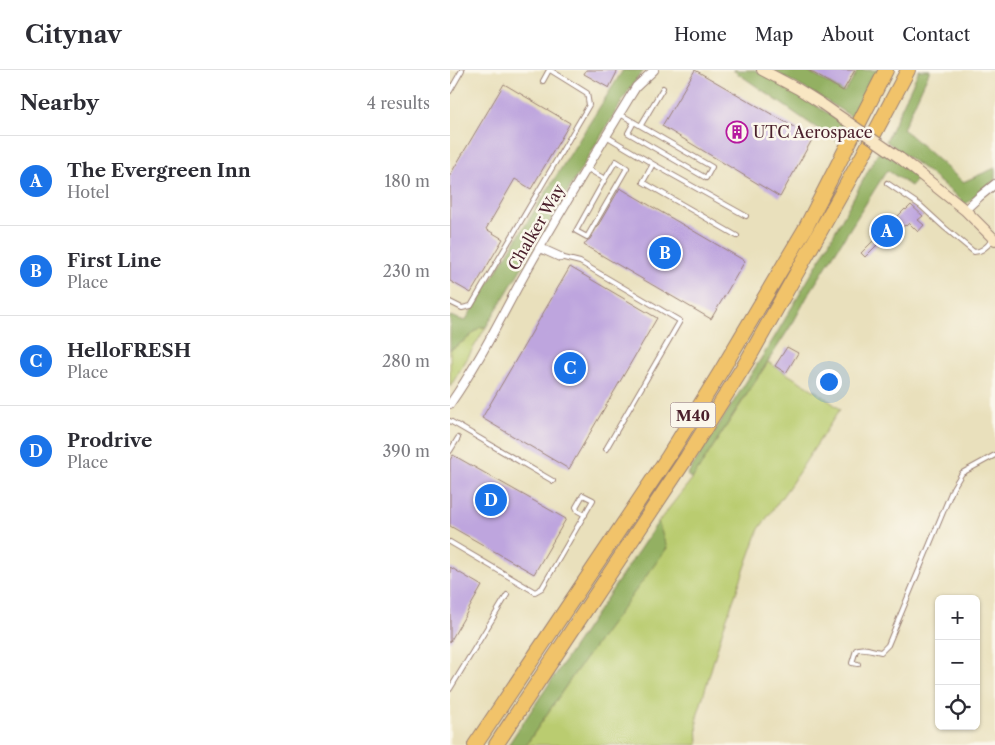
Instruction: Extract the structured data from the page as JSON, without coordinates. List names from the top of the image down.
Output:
{
  "streets": {
    "highway": ["M40"],
    "street": ["Chalker Way"]
  },
  "places": {
    "building": ["UTC Aerospace"]
  },
  "page": {
    "header": "Citynav",
    "nav": [
      "Home",
      "Map",
      "About",
      "Contact"
    ],
    "heading": ["Nearby", "4 results"],
    "list": [
      {
        "mark": "A",
        "name": "The Evergreen Inn",
        "note": "Hotel",
        "value": "180 m"
      },
      {
        "mark": "B",
        "name": "First Line",
        "note": "Place",
        "value": "230 m"
      },
      {
        "mark": "C",
        "name": "HelloFRESH",
        "note": "Place",
        "value": "280 m"
      },
      {
        "mark": "D",
        "name": "Prodrive",
        "note": "Place",
        "value": "390 m"
      }
    ],
    "pins": [
      "A",
      "B",
      "C",
      "D"
    ],
    "map_buttons": ["+", "−"]
  }
}
